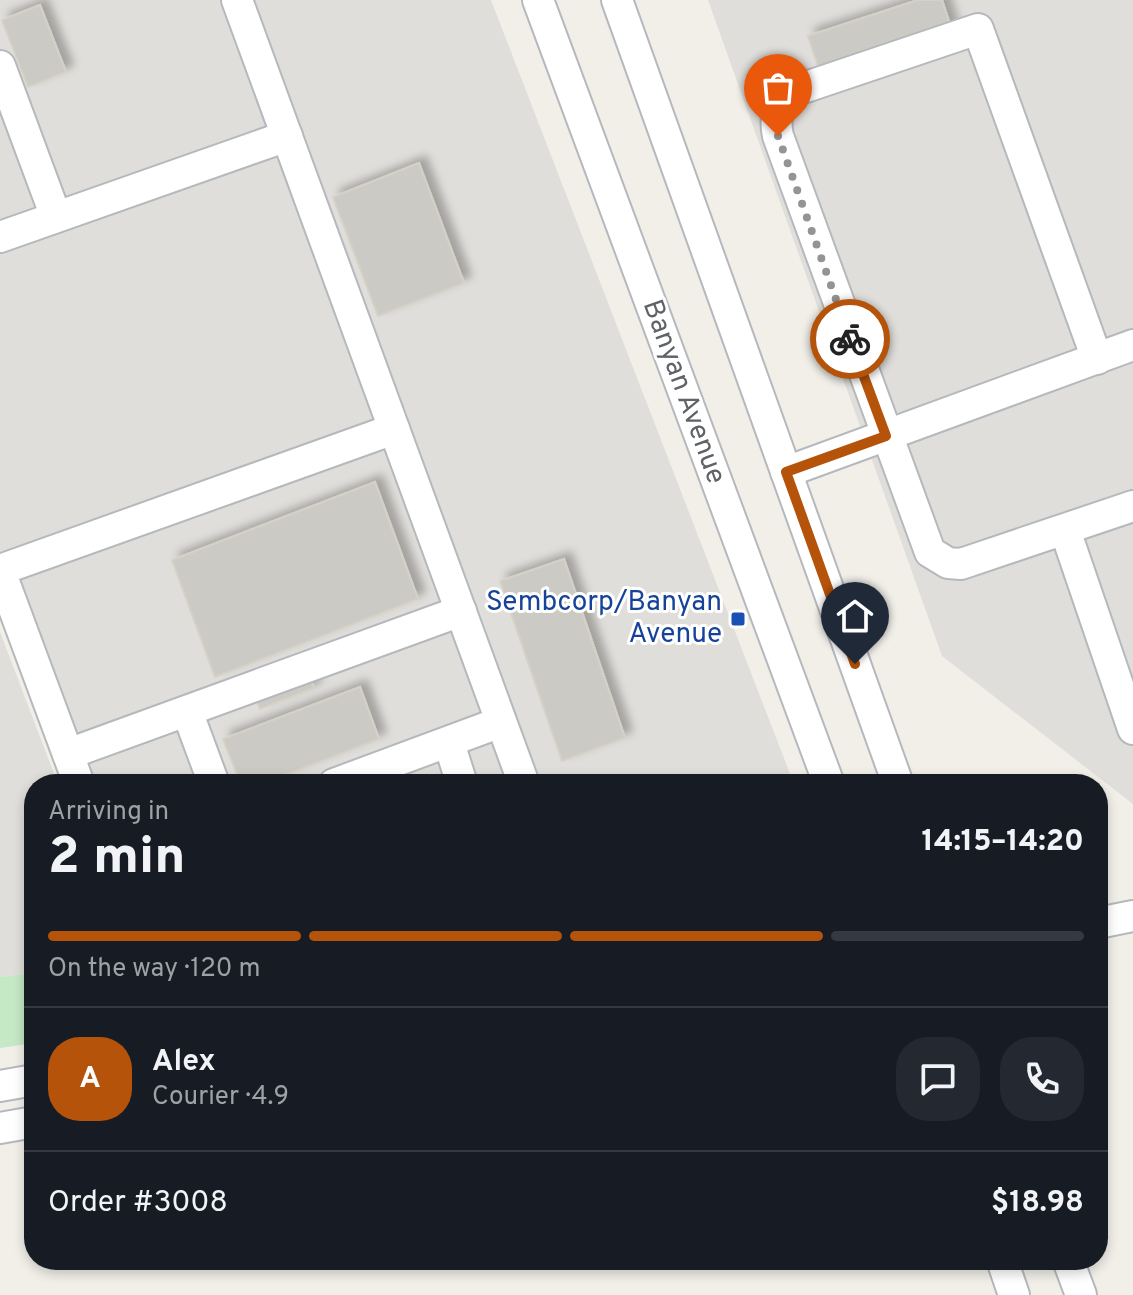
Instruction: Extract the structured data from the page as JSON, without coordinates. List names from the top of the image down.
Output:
{
  "streets": {
    "street": ["Banyan Avenue"]
  },
  "places": {
    "transit": ["Sembcorp/Banyan Avenue"]
  },
  "page": {
    "heading": ["2 min", "Arriving in", "14:15–14:20"],
    "panel": [
      "Alex",
      "Courier · 4.9",
      "Order #3008",
      "$18.98"
    ],
    "bar": "On the way · 120 m",
    "round": "A"
  }
}
